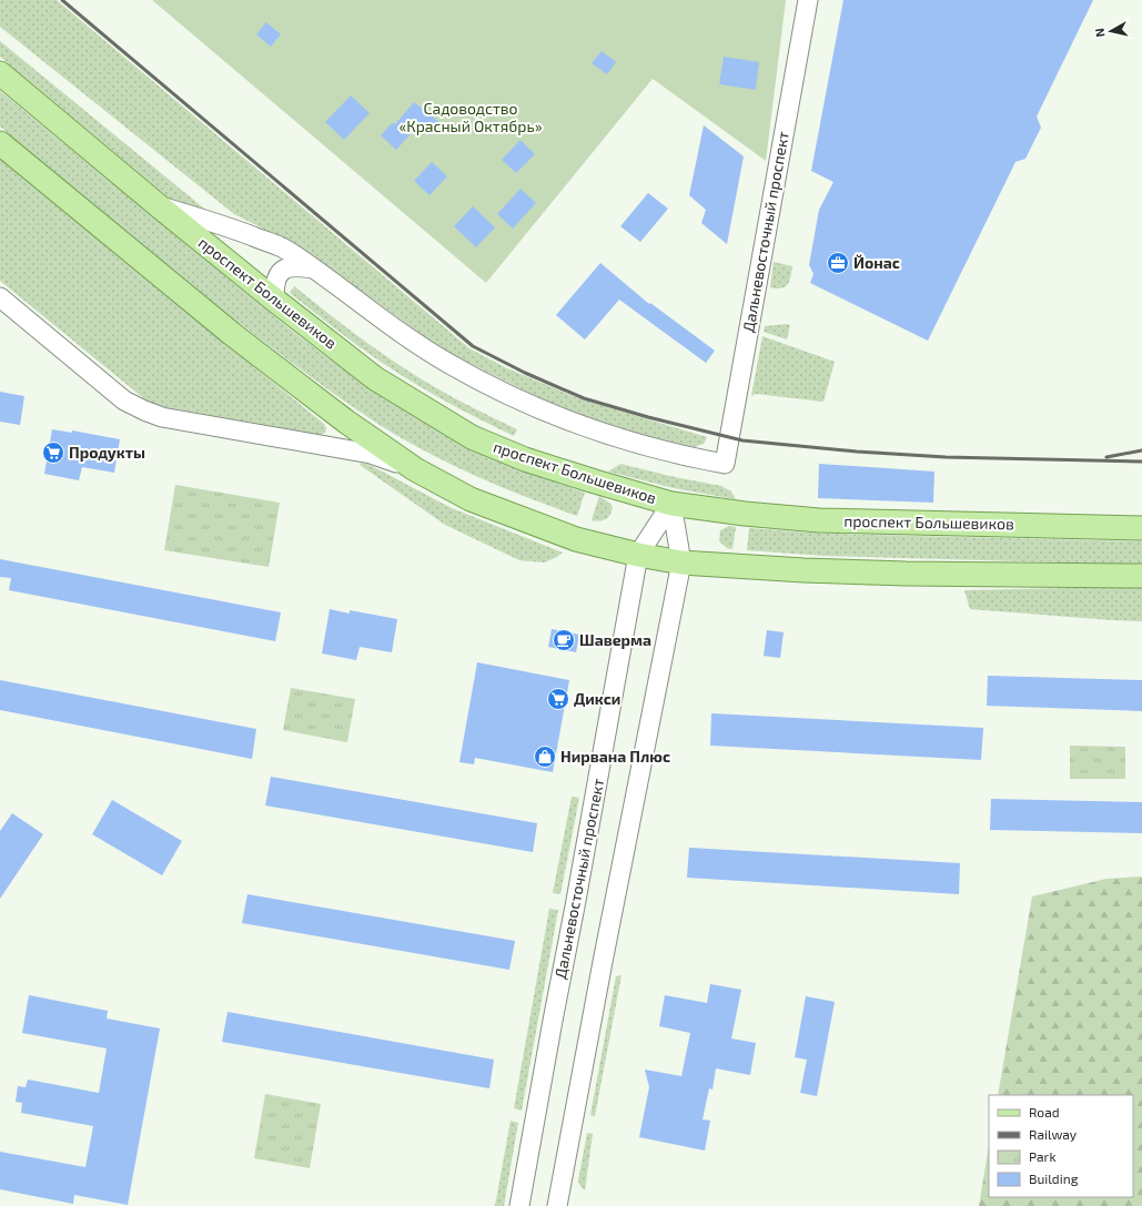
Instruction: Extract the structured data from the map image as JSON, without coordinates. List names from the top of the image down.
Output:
{
  "streets": {
    "main road": ["проспект Большевиков"],
    "street": ["Дальневосточный проспект"]
  },
  "crossings": [
    ["Дальневосточный проспект", "проспект Большевиков"]
  ],
  "parks": ["Садоводство «Красный Октябрь»"],
  "places": {
    "office": ["Йонас"],
    "supermarket": ["Продукты", "Дикси"],
    "cafe": ["Шаверма"],
    "shop": ["Нирвана Плюс"]
  },
  "legend": [
    "Road",
    "Railway",
    "Park",
    "Building"
  ],
  "north": "left"
}
